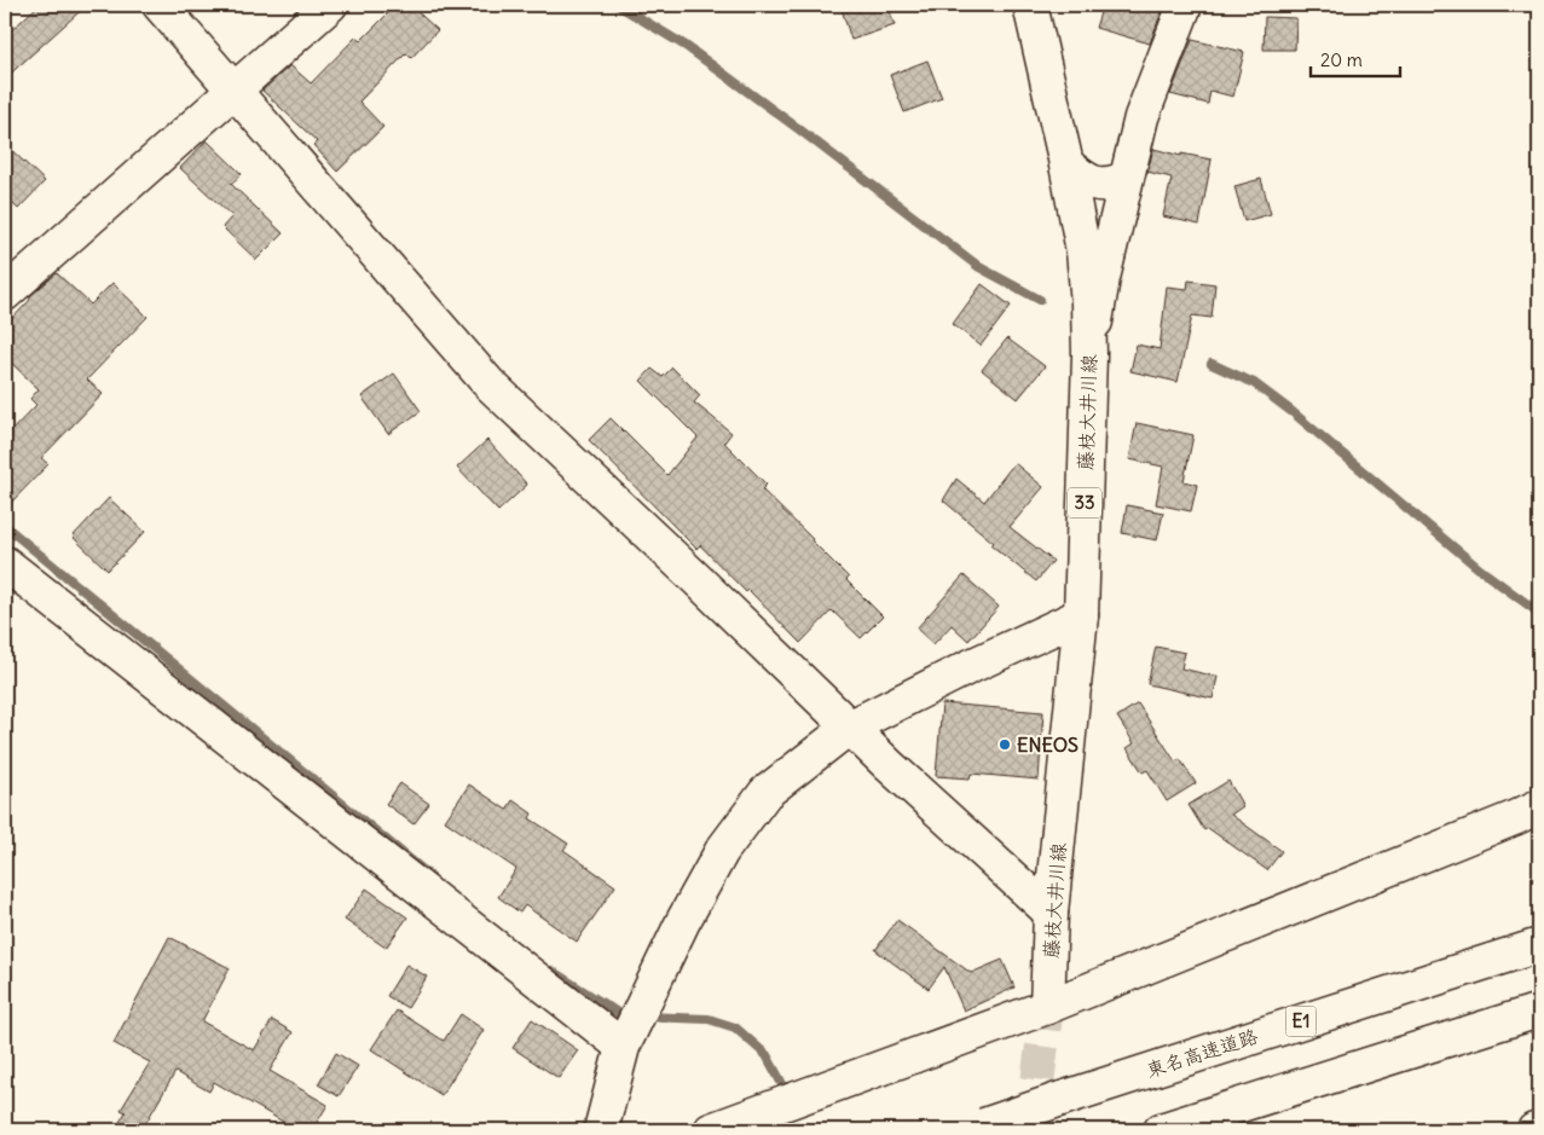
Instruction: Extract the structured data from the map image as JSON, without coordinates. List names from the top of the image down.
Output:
{
  "streets": {
    "main road": [
      "藤枝大井川線",
      "33",
      "E1",
      "東名高速道路"
    ]
  },
  "places": ["ENEOS"],
  "scale_bar": "20 m"
}
